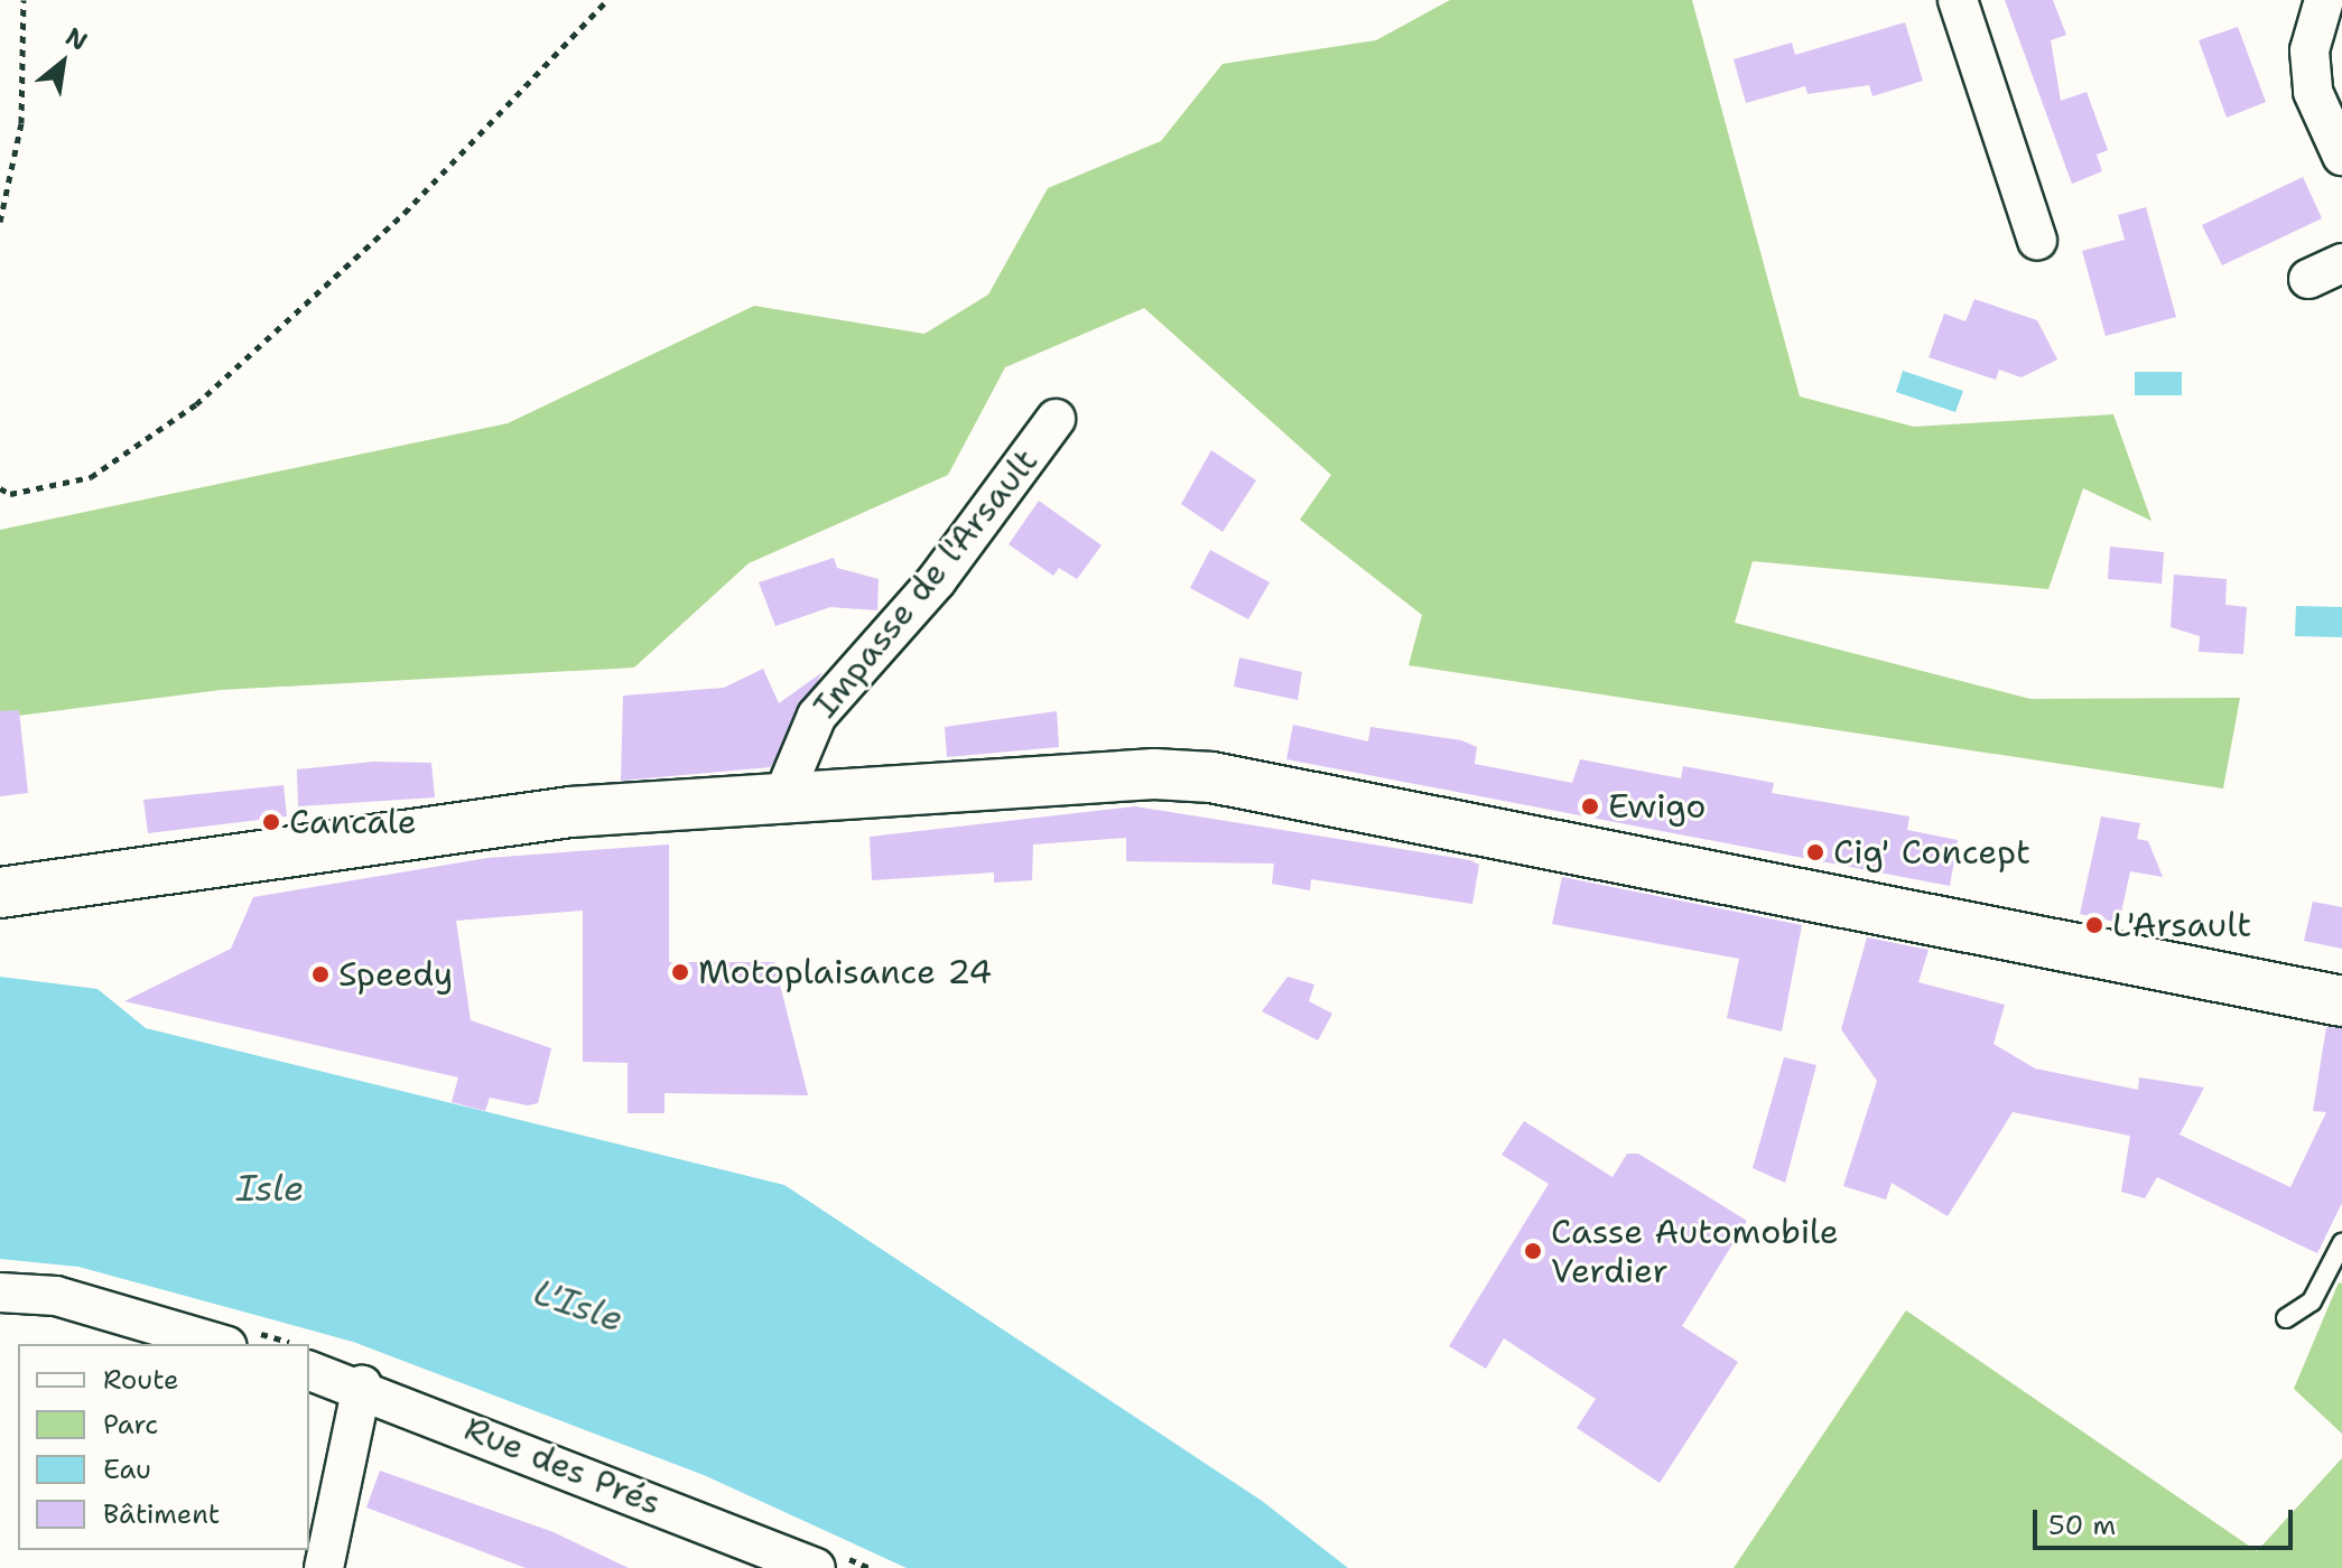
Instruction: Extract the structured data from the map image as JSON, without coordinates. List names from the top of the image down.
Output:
{
  "streets": {
    "street": ["Impasse de l'Arsault", "Rue des Prés"]
  },
  "water": ["Isle", "L'Isle"],
  "places": [
    "Ewigo",
    "Cancale",
    "Cig' Concept",
    "L'Arsault",
    "Motoplaisance 24",
    "Speedy",
    "Casse Automobile Verdier"
  ],
  "legend": [
    "Route",
    "Parc",
    "Eau",
    "Bâtiment"
  ],
  "scale_bar": "50 m",
  "north": "top right"
}
